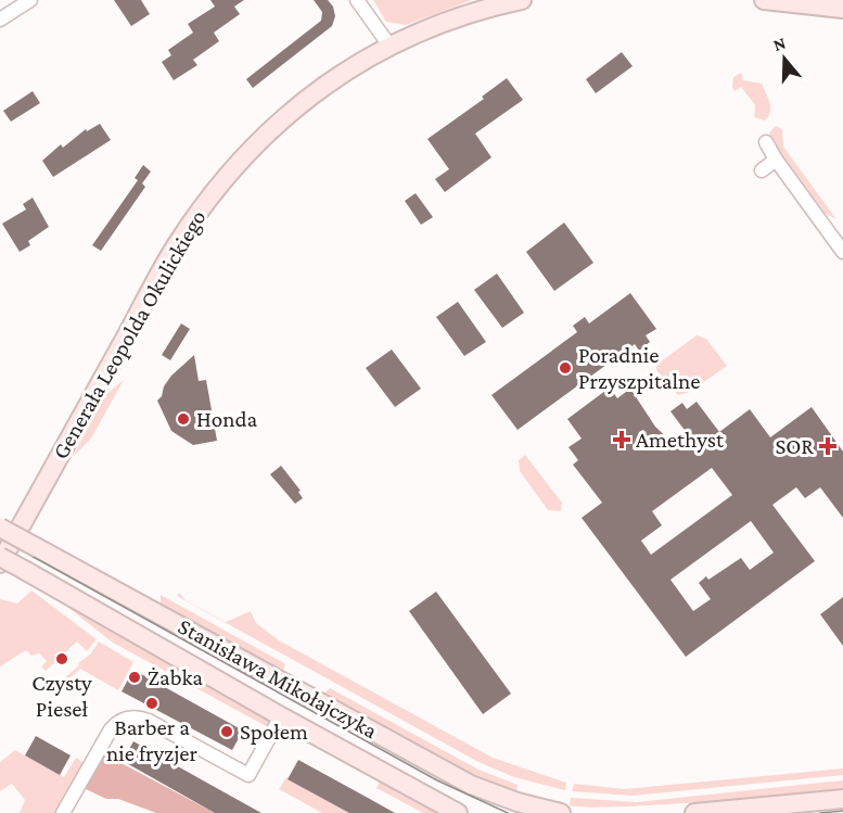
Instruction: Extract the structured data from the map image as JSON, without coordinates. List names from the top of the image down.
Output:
{
  "streets": {
    "street": ["Generała Leopolda Okulickiego", "Stanisława Mikołajczyka"]
  },
  "places": {
    "other": [
      "Poradnie Przyszpitalne",
      "Honda",
      "Czysty Pieseł",
      "Żabka",
      "Barber a nie fryzjer",
      "Społem"
    ],
    "health": ["Amethyst", "SOR"]
  },
  "north": "top"
}
